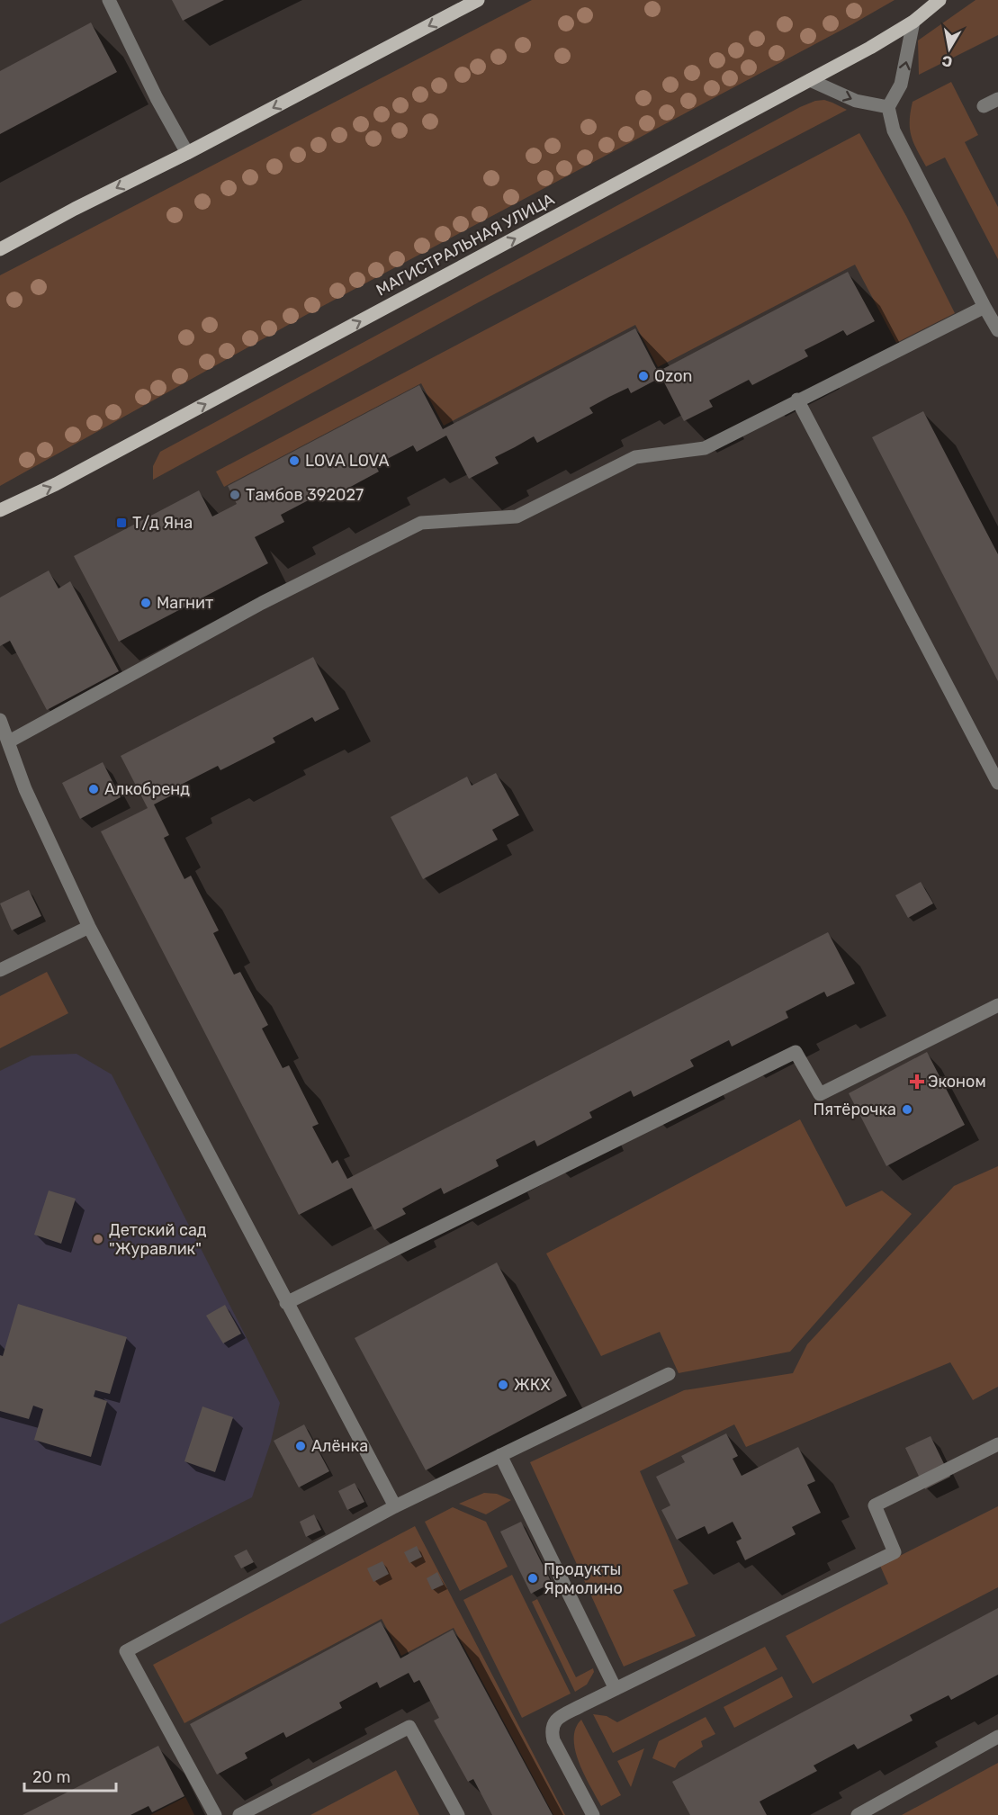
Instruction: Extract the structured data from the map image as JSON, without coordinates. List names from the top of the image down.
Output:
{
  "streets": {
    "main road": ["МАГИСТРАЛЬНАЯ УЛИЦА"]
  },
  "one_way": ["МАГИСТРАЛЬНАЯ УЛИЦА"],
  "places": {
    "other": [
      "Ozon",
      "LOVA LOVA",
      "Тамбов 392027",
      "Магнит",
      "Алкобренд",
      "Пятёрочка",
      "Детский сад \"Журавлик\"",
      "ЖКХ",
      "Алёнка",
      "Продукты Ярмолино"
    ],
    "transit": ["Т/д Яна"],
    "health": ["Эконом"]
  },
  "scale_bar": "20 m",
  "north": "bottom"
}
